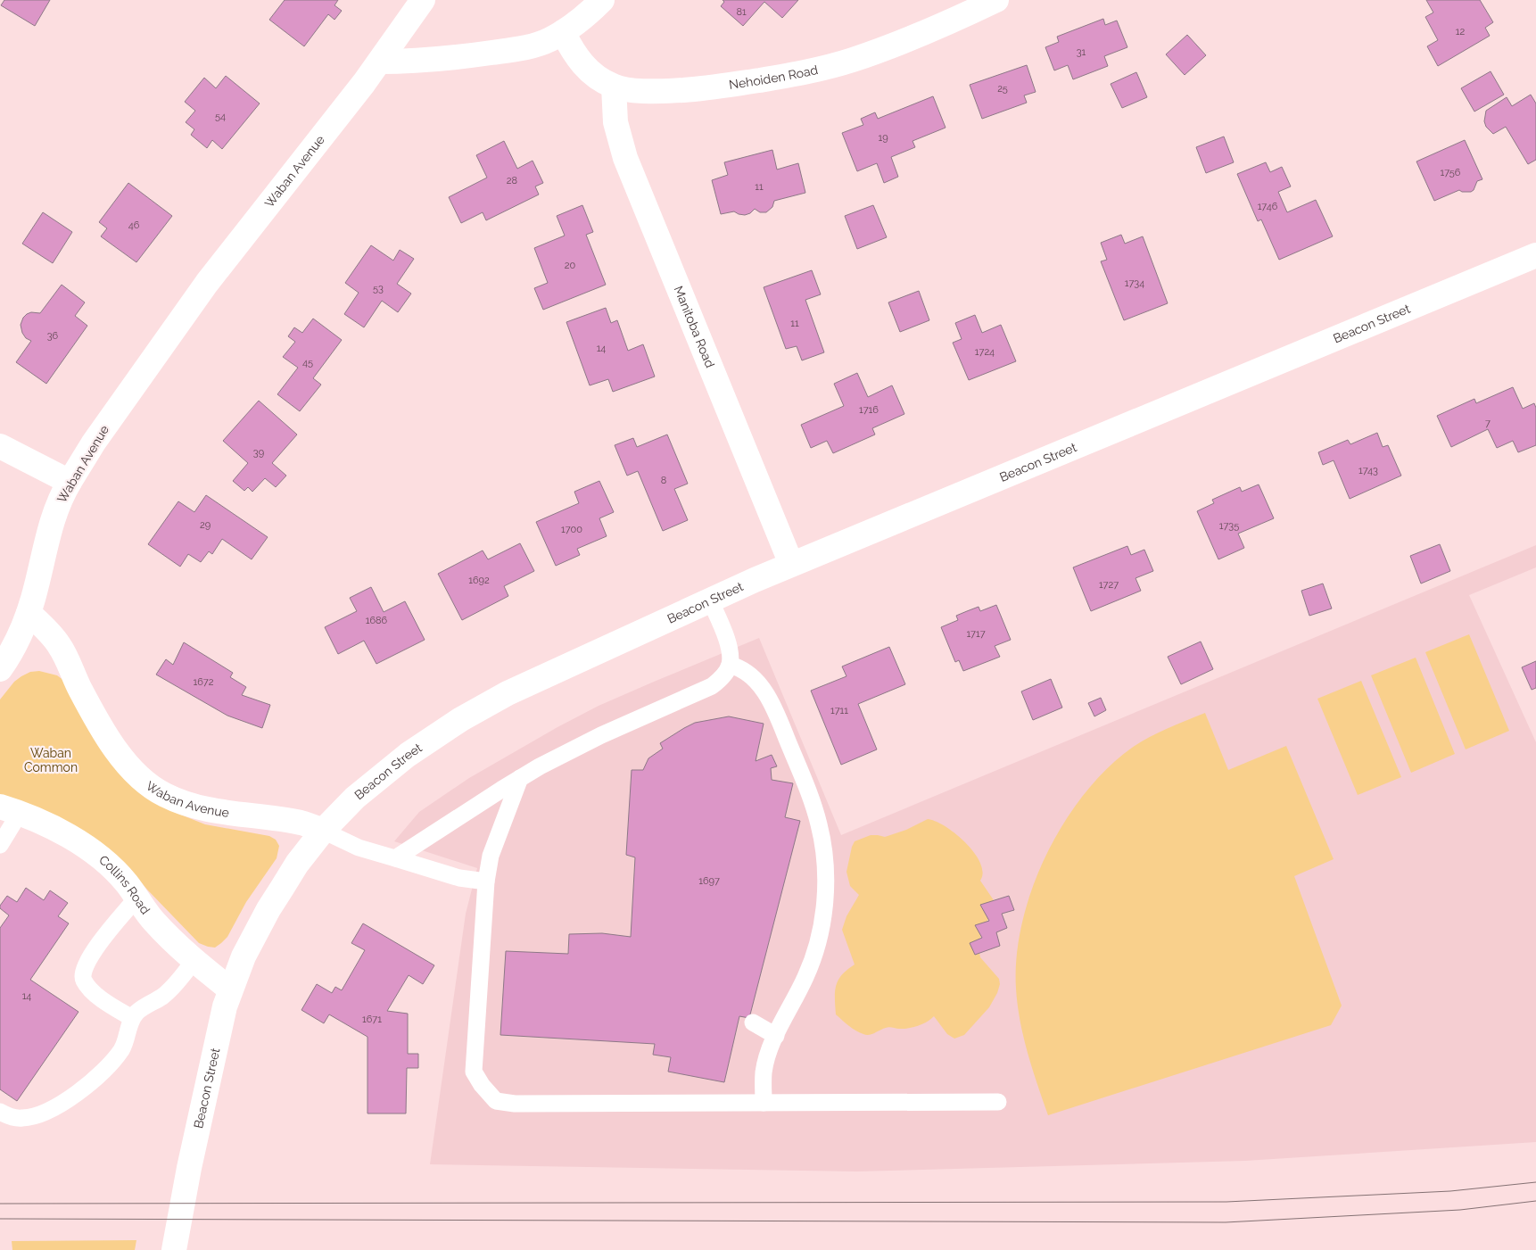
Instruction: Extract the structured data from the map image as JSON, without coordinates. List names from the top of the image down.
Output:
{
  "streets": {
    "street": [
      "Nehoiden Road",
      "Waban Avenue",
      "Beacon Street",
      "Manitoba Road",
      "Collins Road"
    ]
  },
  "crossings": [
    ["Nehoiden Road", "Manitoba Road"],
    ["Waban Avenue", "Beacon Street"],
    ["Beacon Street", "Manitoba Road"],
    ["Beacon Street", "Collins Road"]
  ],
  "parks": ["Waban Common"],
  "house_numbers": [
    "81",
    "12",
    "31",
    "25",
    "54",
    "19",
    "1756",
    "28",
    "11",
    "1746",
    "46",
    "20",
    "1734",
    "53",
    "11",
    "36",
    "14",
    "1724",
    "45",
    "1716",
    "7",
    "39",
    "1743",
    "8",
    "29",
    "1735",
    "1700",
    "1692",
    "1727",
    "1686",
    "1717",
    "1672",
    "1711",
    "1697",
    "14",
    "1671"
  ]
}
